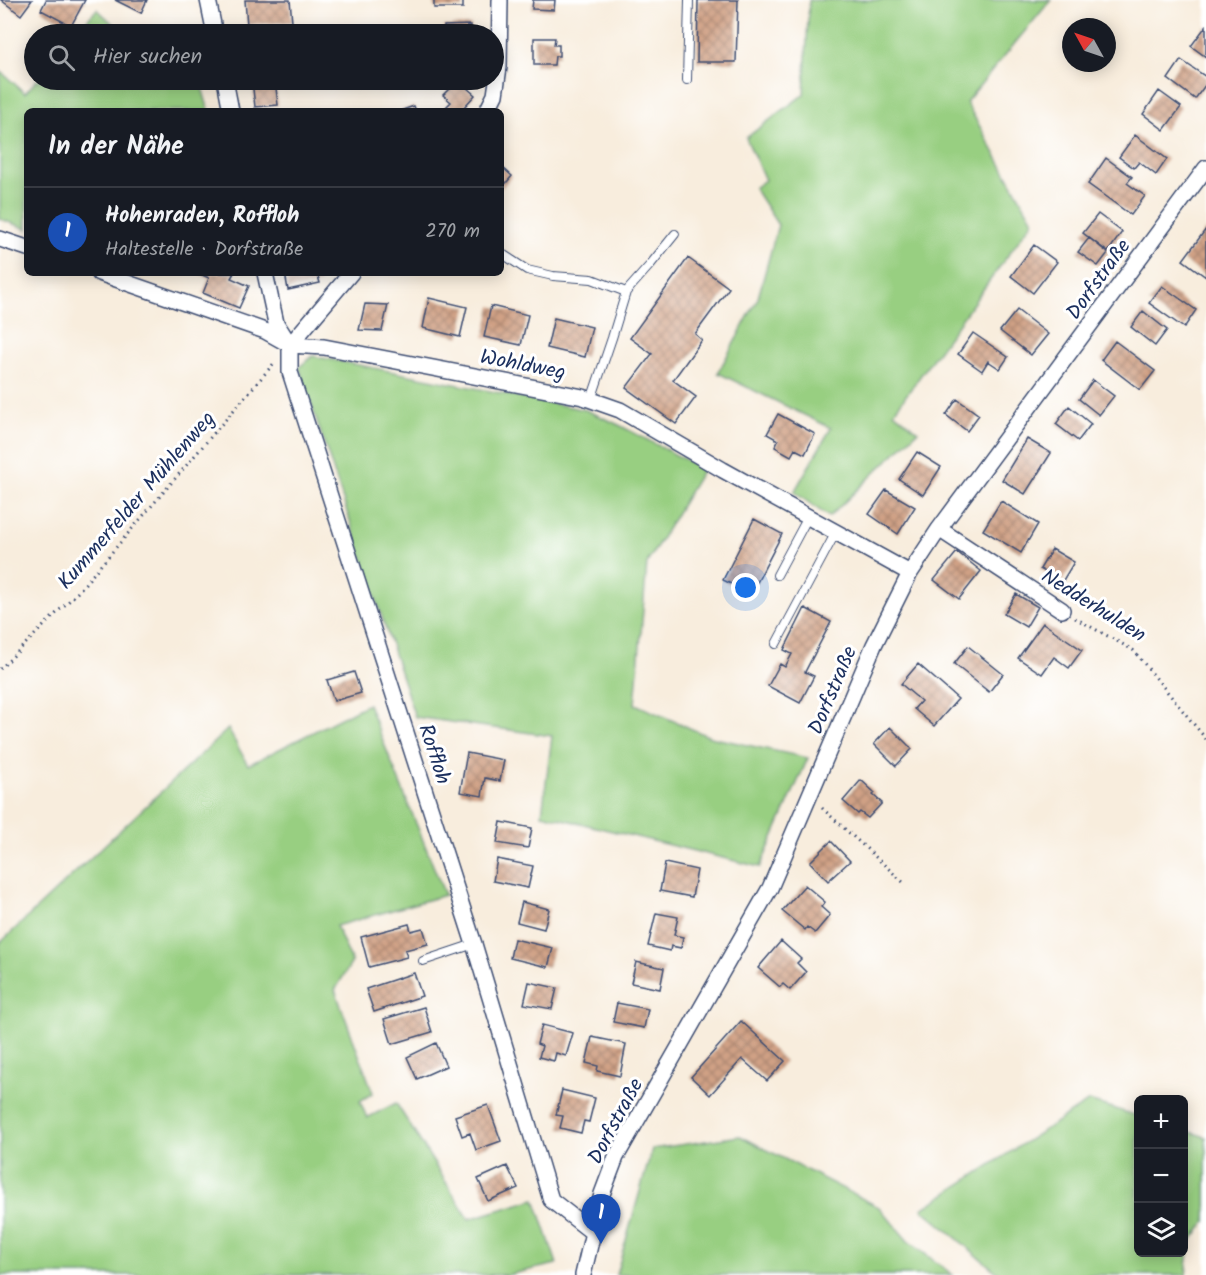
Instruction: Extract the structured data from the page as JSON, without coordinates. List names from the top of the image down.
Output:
{
  "streets": {
    "street": [
      "Dorfstraße",
      "Wohldweg",
      "Nedderhulden",
      "Roffloh"
    ],
    "path": ["Kummerfelder Mühlenweg"]
  },
  "crossings": [
    ["Dorfstraße", "Wohldweg"],
    ["Dorfstraße", "Nedderhulden"],
    ["Dorfstraße", "Roffloh"],
    ["Wohldweg", "Kummerfelder Mühlenweg"],
    ["Wohldweg", "Roffloh"],
    ["Kummerfelder Mühlenweg", "Roffloh"]
  ],
  "north": "top left",
  "page": {
    "search": "Hier suchen",
    "heading": "In der Nähe",
    "list": [
      {
        "mark": "1",
        "name": "Hohenraden, Roffloh",
        "note": "Haltestelle · Dorfstraße",
        "value": "270 m"
      }
    ],
    "map_buttons": ["+", "−"],
    "pins": "1"
  }
}
